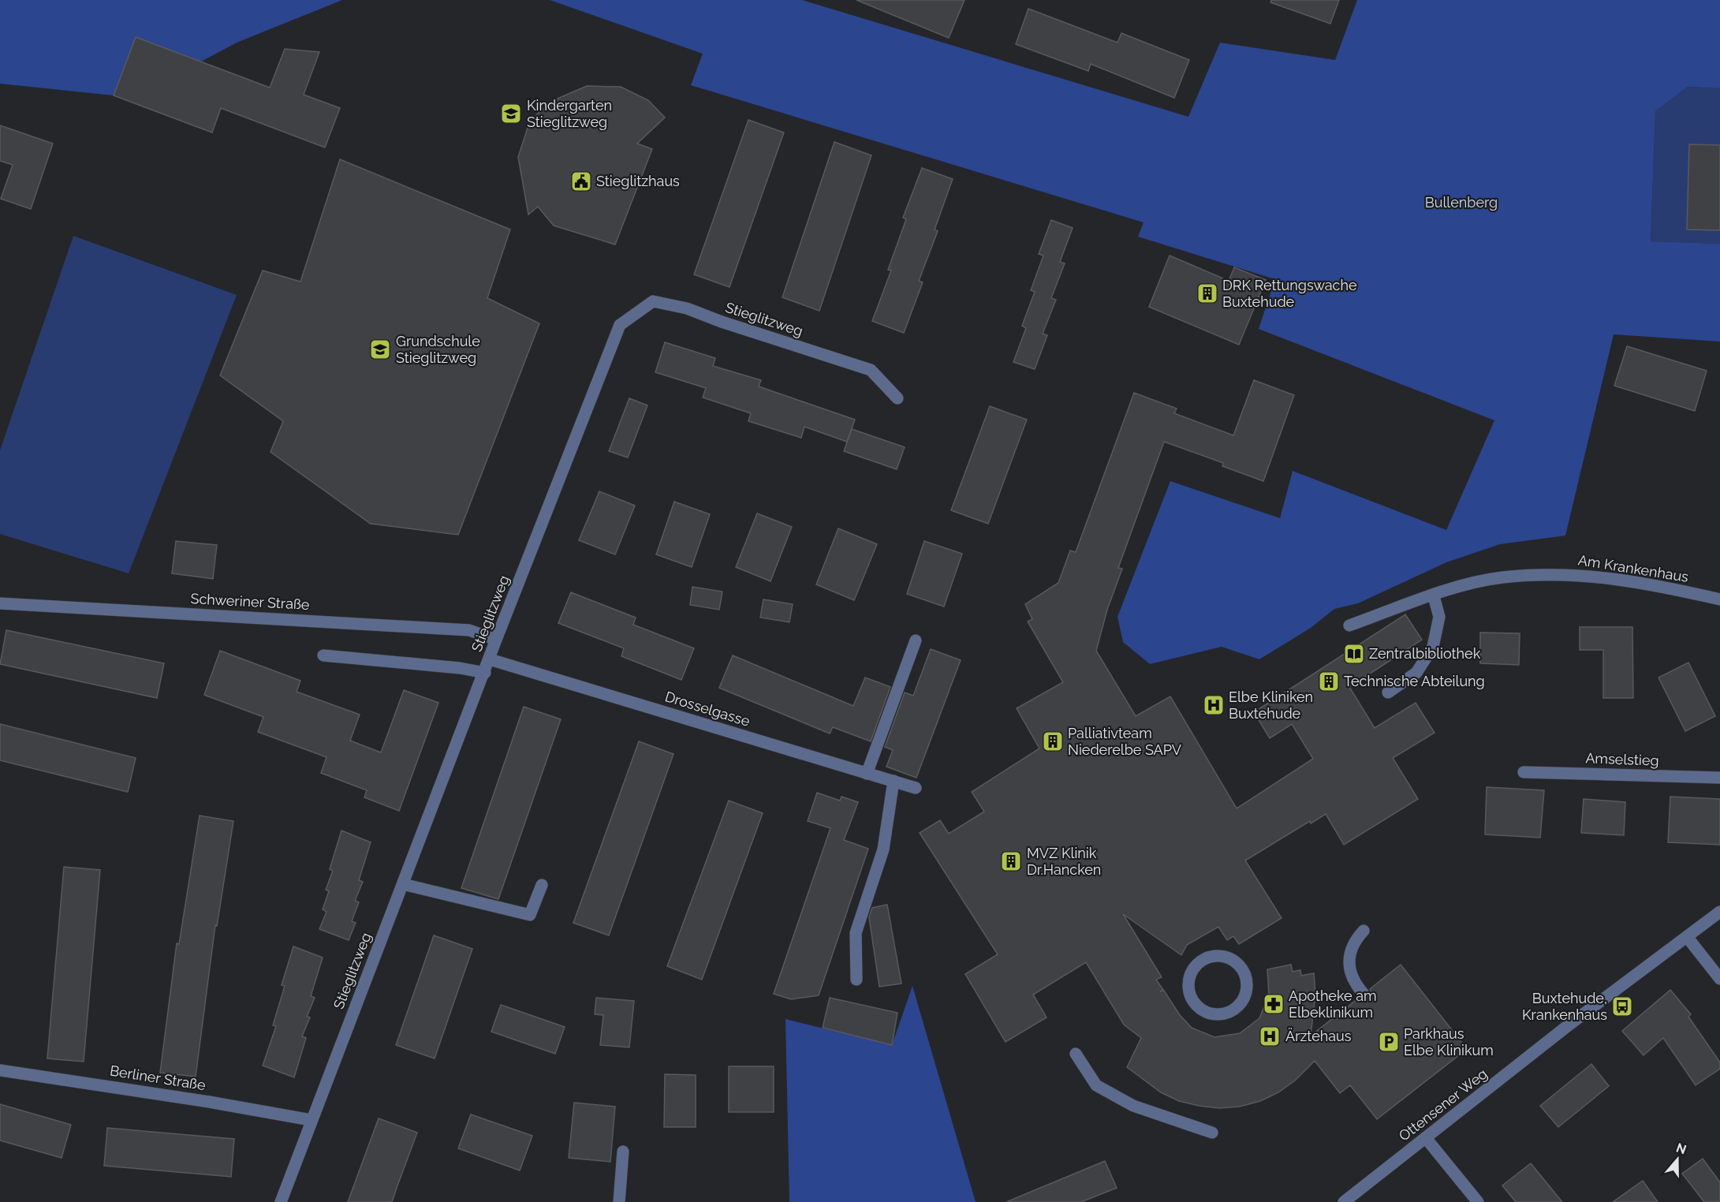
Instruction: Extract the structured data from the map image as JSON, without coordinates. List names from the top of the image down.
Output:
{
  "streets": {
    "street": [
      "Stieglitzweg",
      "Am Krankenhaus",
      "Schweriner Straße",
      "Drosselgasse",
      "Amselstieg",
      "Berliner Straße",
      "Ottensener Weg"
    ]
  },
  "crossings": [
    ["Stieglitzweg", "Schweriner Straße"],
    ["Stieglitzweg", "Drosselgasse"],
    ["Stieglitzweg", "Berliner Straße"]
  ],
  "parks": ["Bullenberg"],
  "places": {
    "school or university": ["Kindergarten Stieglitzweg", "Grundschule Stieglitzweg"],
    "public building": ["Stieglitzhaus"],
    "building": [
      "DRK Rettungswache Buxtehude",
      "Technische Abteilung",
      "Palliativteam Niederelbe SAPV",
      "MVZ Klinik Dr.Hancken"
    ],
    "library": ["Zentralbibliothek"],
    "hospital": ["Elbe Kliniken Buxtehude", "Ärztehaus"],
    "pharmacy": ["Apotheke am Elbeklinikum"],
    "bus stop": ["Buxtehude, Krankenhaus"],
    "parking": ["Parkhaus Elbe Klinikum"]
  },
  "north": "top"
}
